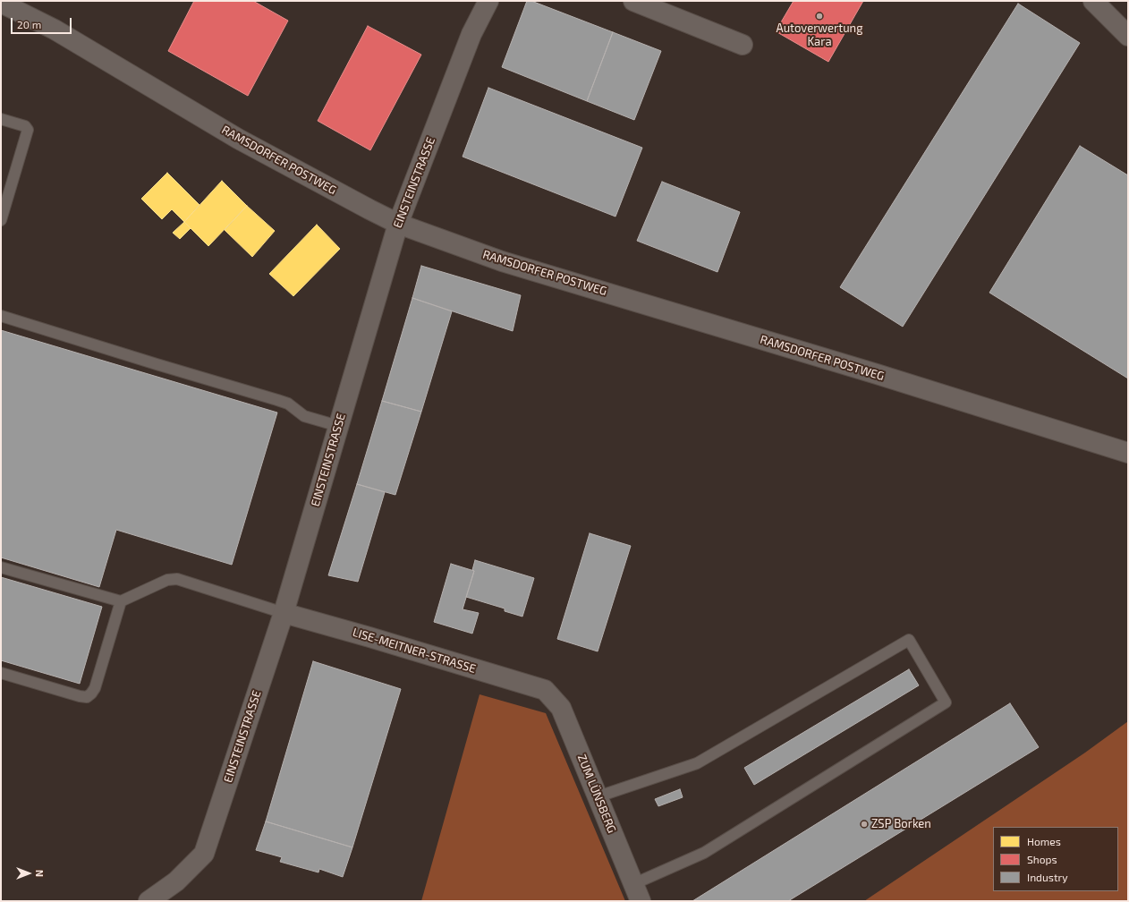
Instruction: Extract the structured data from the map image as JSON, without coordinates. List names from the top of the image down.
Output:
{
  "streets": {
    "street": [
      "RAMSDORFER POSTWEG",
      "EINSTEINSTRASSE",
      "LISE-MEITNER-STRASSE",
      "ZUM LÜNSBERG"
    ]
  },
  "crossings": [
    ["RAMSDORFER POSTWEG", "EINSTEINSTRASSE"],
    ["EINSTEINSTRASSE", "LISE-MEITNER-STRASSE"],
    ["LISE-MEITNER-STRASSE", "ZUM LÜNSBERG"]
  ],
  "places": ["Autoverwertung Kara", "ZSP Borken"],
  "legend": ["Homes", "Shops", "Industry"],
  "scale_bar": "20 m",
  "north": "right"
}
